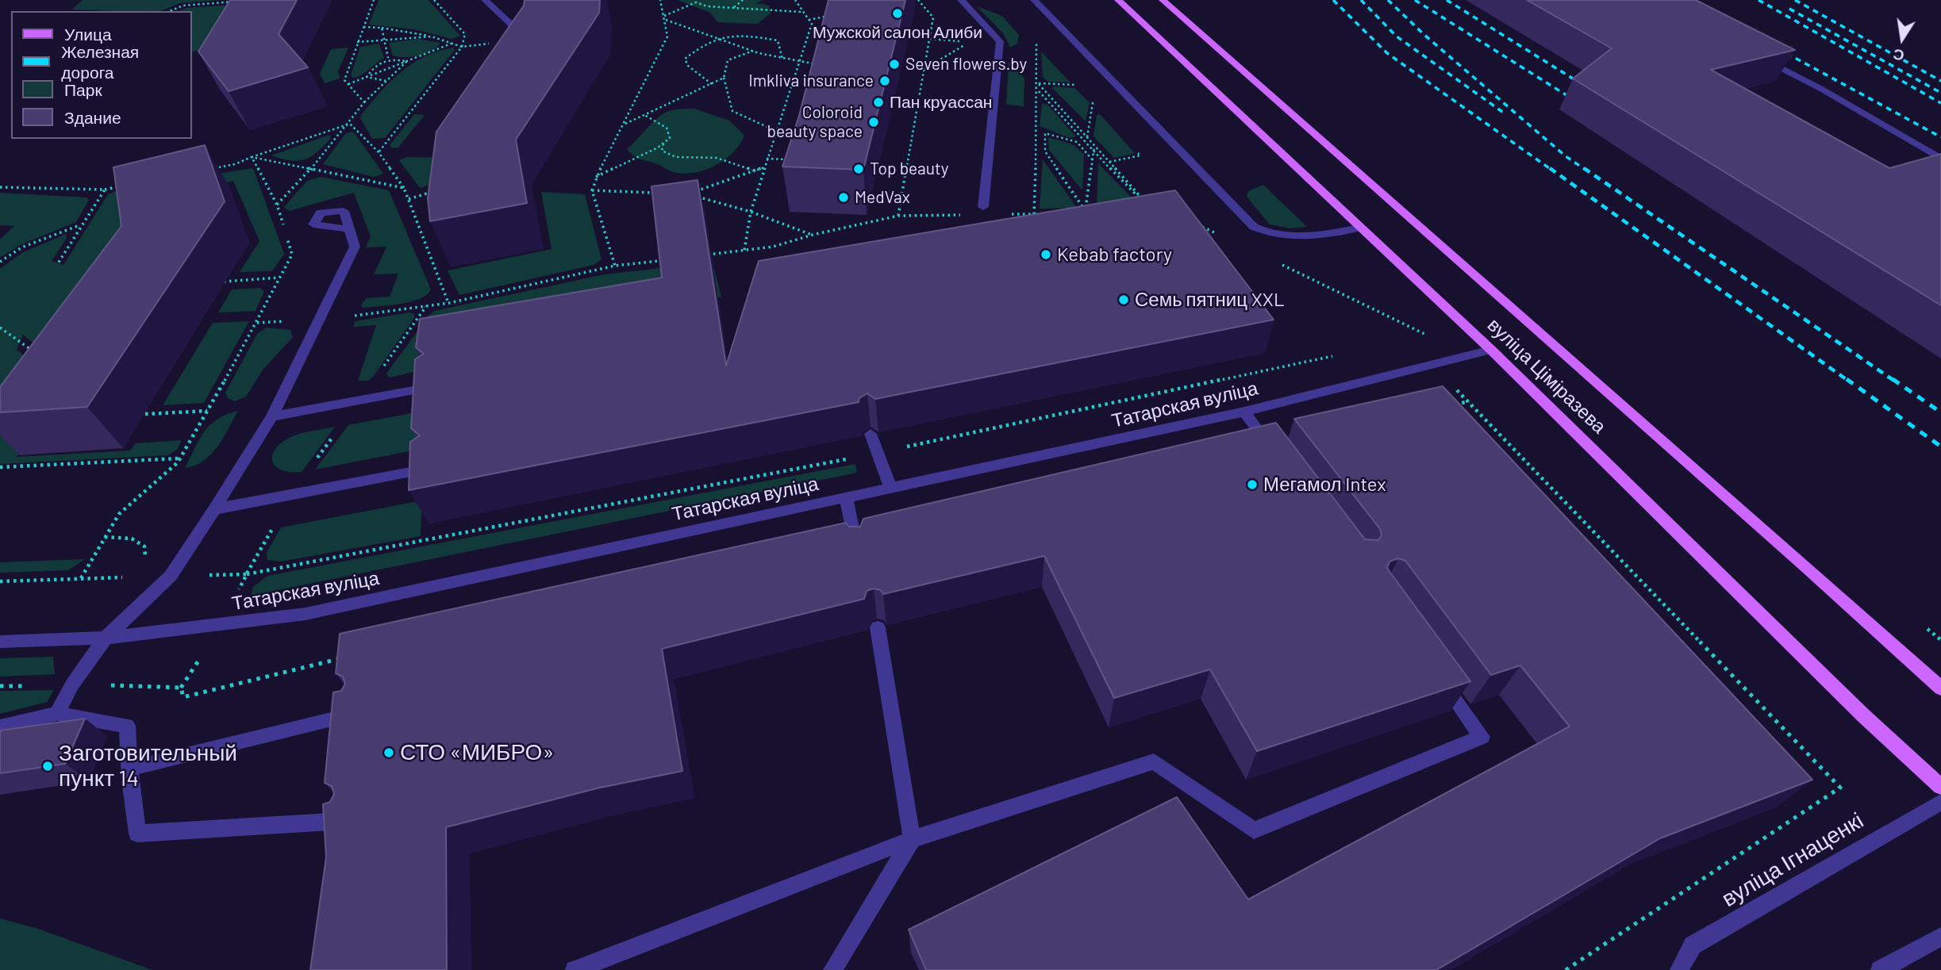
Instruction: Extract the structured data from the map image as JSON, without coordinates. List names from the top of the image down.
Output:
{
  "streets": {
    "main road": ["вуліца Ціміразева"],
    "street": ["Татарская вуліца", "вуліца Ігнаценкі"]
  },
  "crossings": [
    ["вуліца Ціміразева", "Татарская вуліца"]
  ],
  "places": [
    "Мужской салон Алиби",
    "Seven flowers.by",
    "Imkliva insurance",
    "Пан круассан",
    "Coloroid beauty space",
    "Top beauty",
    "MedVax",
    "Kebab factory",
    "Семь пятниц XXL",
    "Мегамол Intex",
    "СТО «МИБРО»",
    "Заготовительный пункт 14"
  ],
  "legend": [
    "Улица",
    "Железная дорога",
    "Парк",
    "Здание"
  ],
  "north": "bottom"
}
